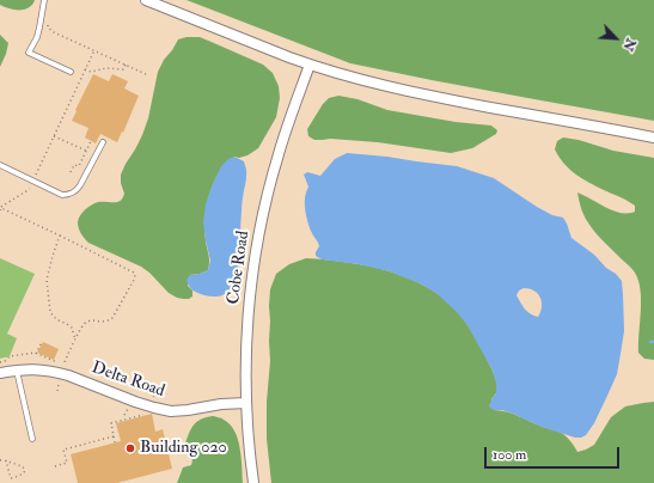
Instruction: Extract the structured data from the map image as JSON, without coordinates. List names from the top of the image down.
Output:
{
  "streets": {
    "street": ["Cobe Road", "Delta Road"]
  },
  "crossings": [
    ["Cobe Road", "Delta Road"]
  ],
  "places": ["Building 020"],
  "scale_bar": "100 m",
  "north": "bottom right"
}
